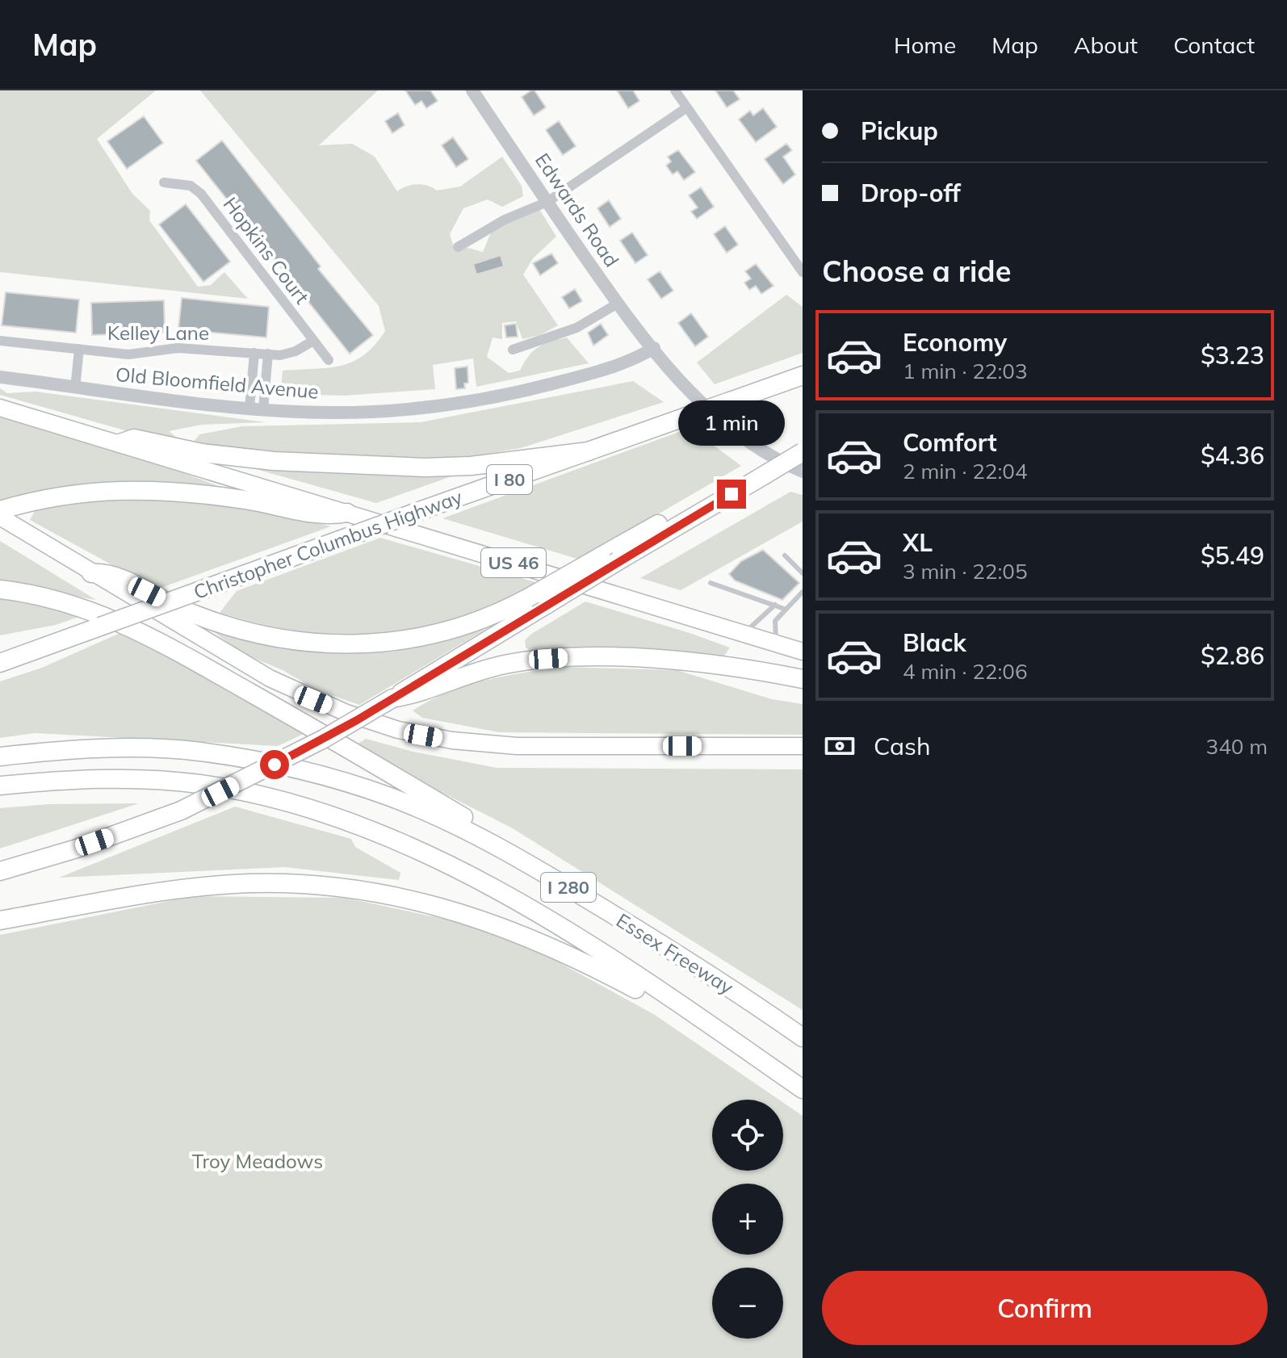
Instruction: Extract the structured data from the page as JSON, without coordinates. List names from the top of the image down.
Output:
{
  "streets": {
    "highway": [
      "I 80",
      "Christopher Columbus Highway",
      "US 46",
      "I 280",
      "Essex Freeway"
    ],
    "street": [
      "Edwards Road",
      "Hopkins Court",
      "Kelley Lane",
      "Old Bloomfield Avenue"
    ]
  },
  "crossings": [
    ["Edwards Road", "Old Bloomfield Avenue"],
    ["Hopkins Court", "Kelley Lane"]
  ],
  "parks": ["Troy Meadows"],
  "page": {
    "header": "Map",
    "nav": [
      "Home",
      "Map",
      "About",
      "Contact"
    ],
    "banner": ["Pickup", "Drop-off"],
    "heading": "Choose a ride",
    "list": [
      {
        "name": "Economy",
        "note": "1 min · 22:03",
        "value": "$3.23"
      },
      {
        "name": "Comfort",
        "note": "2 min · 22:04",
        "value": "$4.36"
      },
      {
        "name": "XL",
        "note": "3 min · 22:05",
        "value": "$5.49"
      },
      {
        "name": "Black",
        "note": "4 min · 22:06",
        "value": "$2.86"
      }
    ],
    "bubble": "1 min",
    "pay": ["Cash", "340 m"],
    "map_buttons": ["+", "−"],
    "buttons": "Confirm"
  }
}
